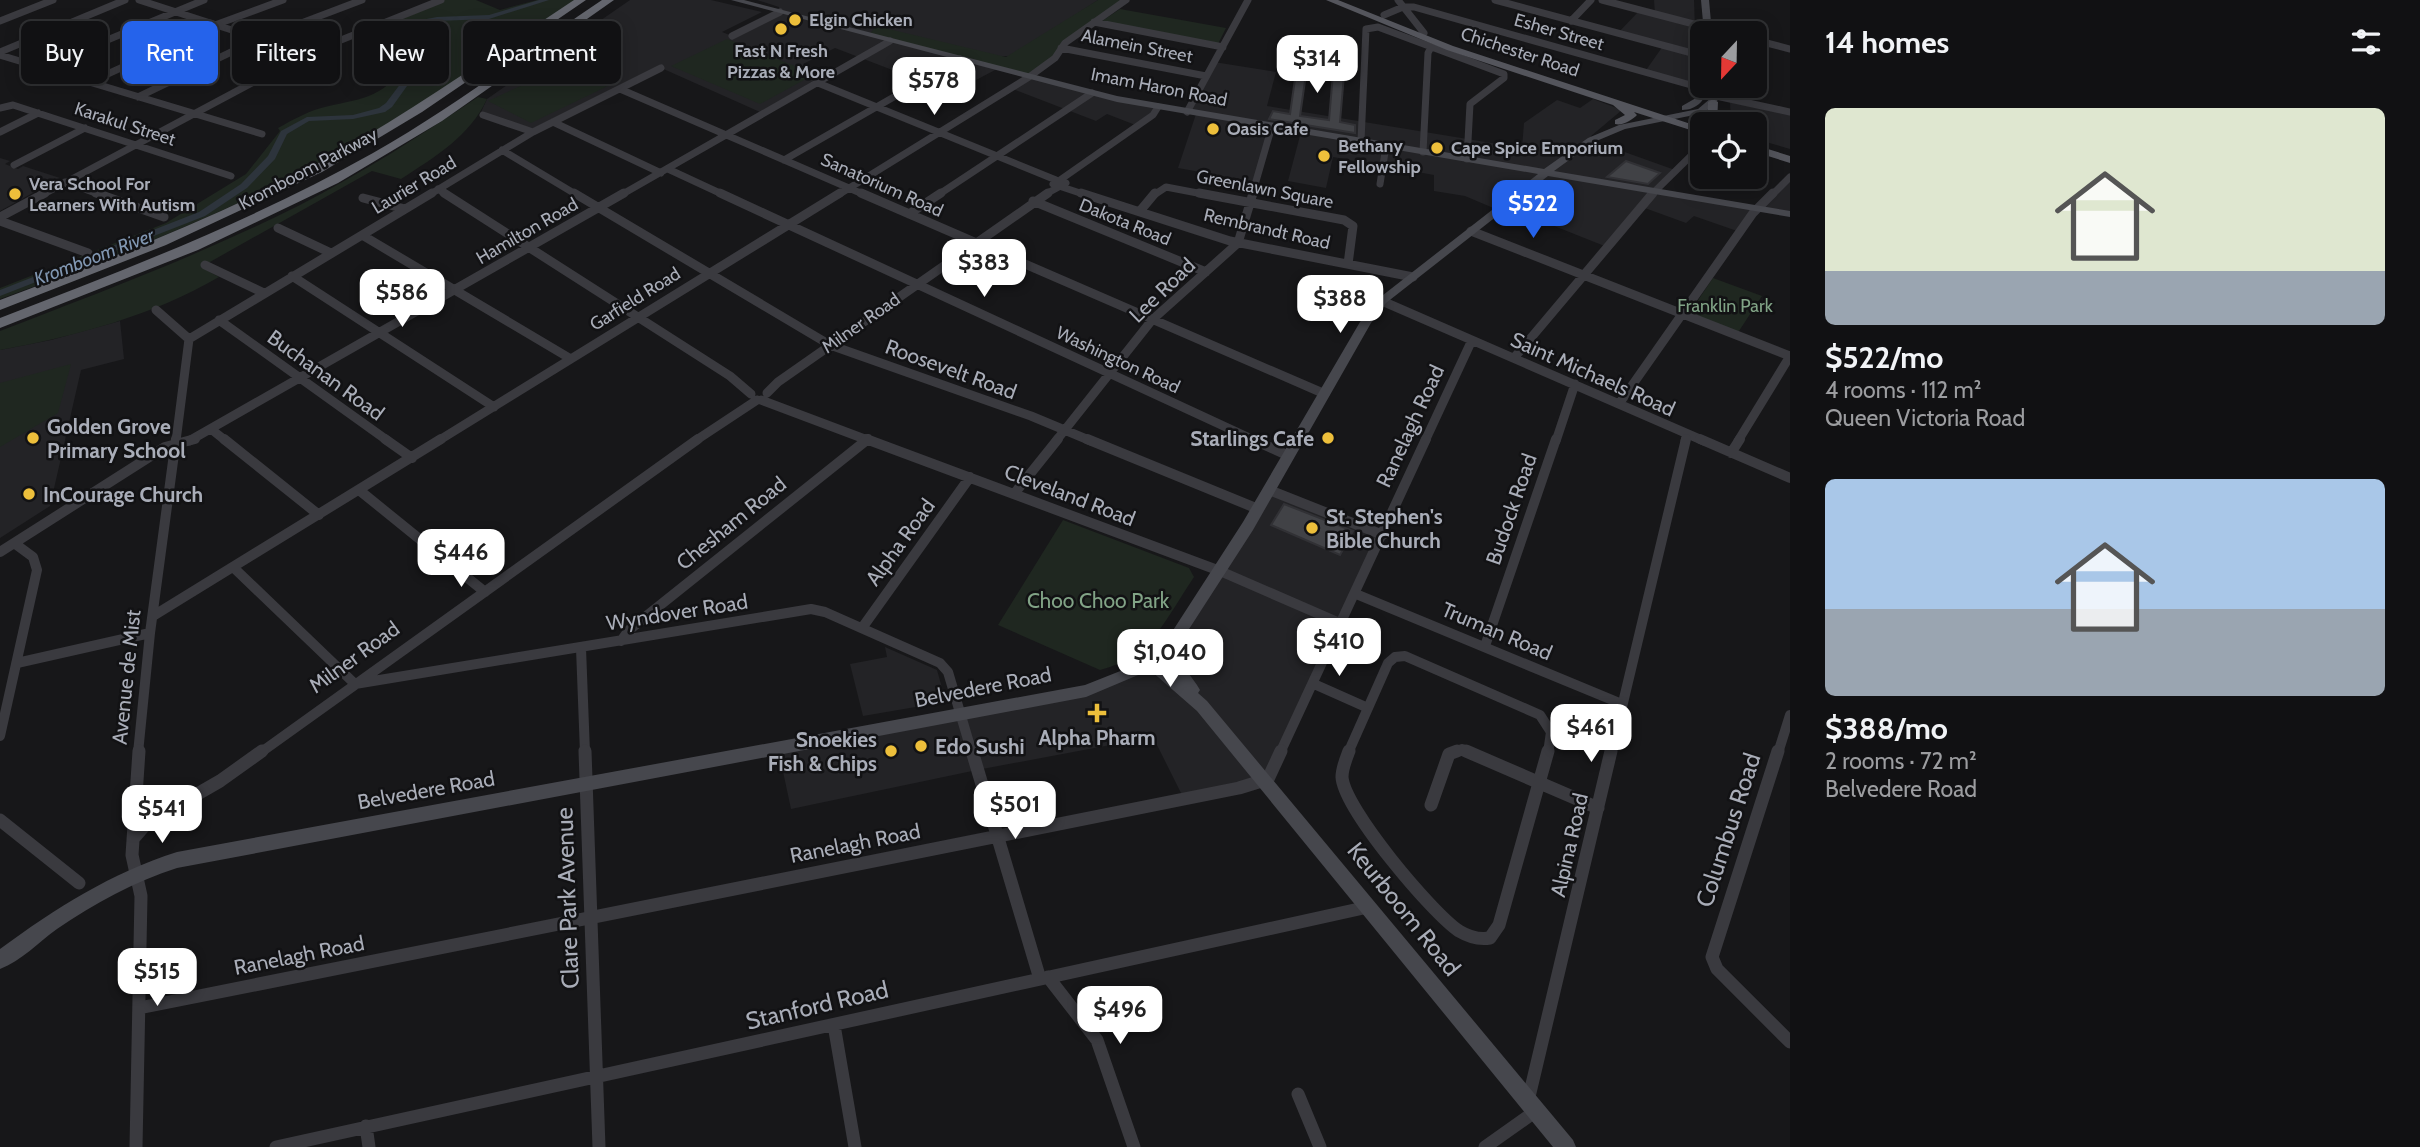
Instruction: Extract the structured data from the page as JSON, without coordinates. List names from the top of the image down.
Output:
{
  "streets": {
    "highway": ["Kromboom Parkway"],
    "main road": [
      "Chichester Road",
      "Imam Haron Road",
      "Belvedere Road",
      "Keurboom Road"
    ],
    "street": [
      "Esher Street",
      "Alamein Street",
      "Karakul Street",
      "Laurier Road",
      "Sanatorium Road",
      "Greenlawn Square",
      "Dakota Road",
      "Rembrandt Road",
      "Hamilton Road",
      "Lee Road",
      "Garfield Road",
      "Milner Road",
      "Washington Road",
      "Roosevelt Road",
      "Saint Michaels Road",
      "Buchanan Road",
      "Ranelagh Road",
      "Cleveland Road",
      "Budock Road",
      "Chesham Road",
      "Alpha Road",
      "Wyndover Road",
      "Truman Road",
      "Avenue de Mist",
      "Columbus Road",
      "Alpina Road",
      "Clare Park Avenue",
      "Stanford Road"
    ]
  },
  "crossings": [
    ["Alamein Street", "Garfield Road"],
    ["Chichester Road", "Belvedere Road"],
    ["Imam Haron Road", "Hamilton Road"],
    ["Imam Haron Road", "Garfield Road"],
    ["Imam Haron Road", "Milner Road"],
    ["Imam Haron Road", "Belvedere Road"],
    ["Laurier Road", "Sanatorium Road"],
    ["Laurier Road", "Washington Road"],
    ["Laurier Road", "Roosevelt Road"],
    ["Laurier Road", "Buchanan Road"],
    ["Laurier Road", "Cleveland Road"],
    ["Laurier Road", "Avenue de Mist"],
    ["Sanatorium Road", "Hamilton Road"],
    ["Sanatorium Road", "Lee Road"],
    ["Sanatorium Road", "Garfield Road"],
    ["Sanatorium Road", "Milner Road"],
    ["Sanatorium Road", "Belvedere Road"],
    ["Greenlawn Square", "Rembrandt Road"],
    ["Dakota Road", "Lee Road"],
    ["Dakota Road", "Milner Road"],
    ["Rembrandt Road", "Hamilton Road"],
    ["Rembrandt Road", "Lee Road"],
    ["Rembrandt Road", "Garfield Road"],
    ["Rembrandt Road", "Milner Road"],
    ["Rembrandt Road", "Belvedere Road"],
    ["Hamilton Road", "Washington Road"],
    ["Hamilton Road", "Roosevelt Road"],
    ["Hamilton Road", "Buchanan Road"],
    ["Hamilton Road", "Cleveland Road"],
    ["Hamilton Road", "Avenue de Mist"],
    ["Lee Road", "Washington Road"],
    ["Lee Road", "Roosevelt Road"],
    ["Lee Road", "Cleveland Road"],
    ["Garfield Road", "Washington Road"],
    ["Garfield Road", "Roosevelt Road"],
    ["Garfield Road", "Buchanan Road"],
    ["Garfield Road", "Cleveland Road"],
    ["Garfield Road", "Avenue de Mist"],
    ["Milner Road", "Washington Road"],
    ["Milner Road", "Roosevelt Road"],
    ["Milner Road", "Cleveland Road"],
    ["Milner Road", "Wyndover Road"],
    ["Milner Road", "Avenue de Mist"],
    ["Washington Road", "Belvedere Road"],
    ["Roosevelt Road", "Belvedere Road"],
    ["Saint Michaels Road", "Ranelagh Road"],
    ["Saint Michaels Road", "Budock Road"],
    ["Saint Michaels Road", "Belvedere Road"],
    ["Saint Michaels Road", "Alpina Road"],
    ["Ranelagh Road", "Cleveland Road"],
    ["Ranelagh Road", "Wyndover Road"],
    ["Ranelagh Road", "Truman Road"],
    ["Ranelagh Road", "Avenue de Mist"],
    ["Ranelagh Road", "Clare Park Avenue"],
    ["Ranelagh Road", "Keurboom Road"],
    ["Cleveland Road", "Chesham Road"],
    ["Cleveland Road", "Alpha Road"],
    ["Cleveland Road", "Belvedere Road"],
    ["Budock Road", "Truman Road"],
    ["Chesham Road", "Wyndover Road"],
    ["Alpha Road", "Wyndover Road"],
    ["Wyndover Road", "Belvedere Road"],
    ["Wyndover Road", "Clare Park Avenue"],
    ["Wyndover Road", "Stanford Road"],
    ["Truman Road", "Alpina Road"],
    ["Avenue de Mist", "Belvedere Road"],
    ["Belvedere Road", "Clare Park Avenue"],
    ["Belvedere Road", "Keurboom Road"],
    ["Alpina Road", "Keurboom Road"],
    ["Clare Park Avenue", "Stanford Road"],
    ["Keurboom Road", "Stanford Road"]
  ],
  "water": ["Kromboom River"],
  "parks": ["Franklin Park", "Choo Choo Park"],
  "places": {
    "other": [
      "Elgin Chicken",
      "Fast N Fresh Pizzas & More",
      "Oasis Cafe",
      "Cape Spice Emporium",
      "Bethany Fellowship",
      "Vera School For Learners With Autism",
      "Golden Grove Primary School",
      "Starlings Cafe",
      "InCourage Church",
      "St. Stephen's Bible Church",
      "Edo Sushi",
      "Snoekies Fish & Chips"
    ],
    "health": ["Alpha Pharm"]
  },
  "north": "bottom",
  "page": {
    "heading": "14 homes",
    "chip": [
      "Buy",
      "Rent",
      "Filters",
      "New",
      "Apartment"
    ],
    "price": [
      "$314",
      "$578",
      "$522",
      "$383",
      "$586",
      "$388",
      "$446",
      "$410",
      "$1,040",
      "$461",
      "$501",
      "$541",
      "$515",
      "$496"
    ],
    "list": [
      {
        "name": "$522/mo",
        "note": "4 rooms · 112 m² · Queen Victoria Road"
      },
      {
        "name": "$388/mo",
        "note": "2 rooms · 72 m² · Belvedere Road"
      }
    ]
  }
}
